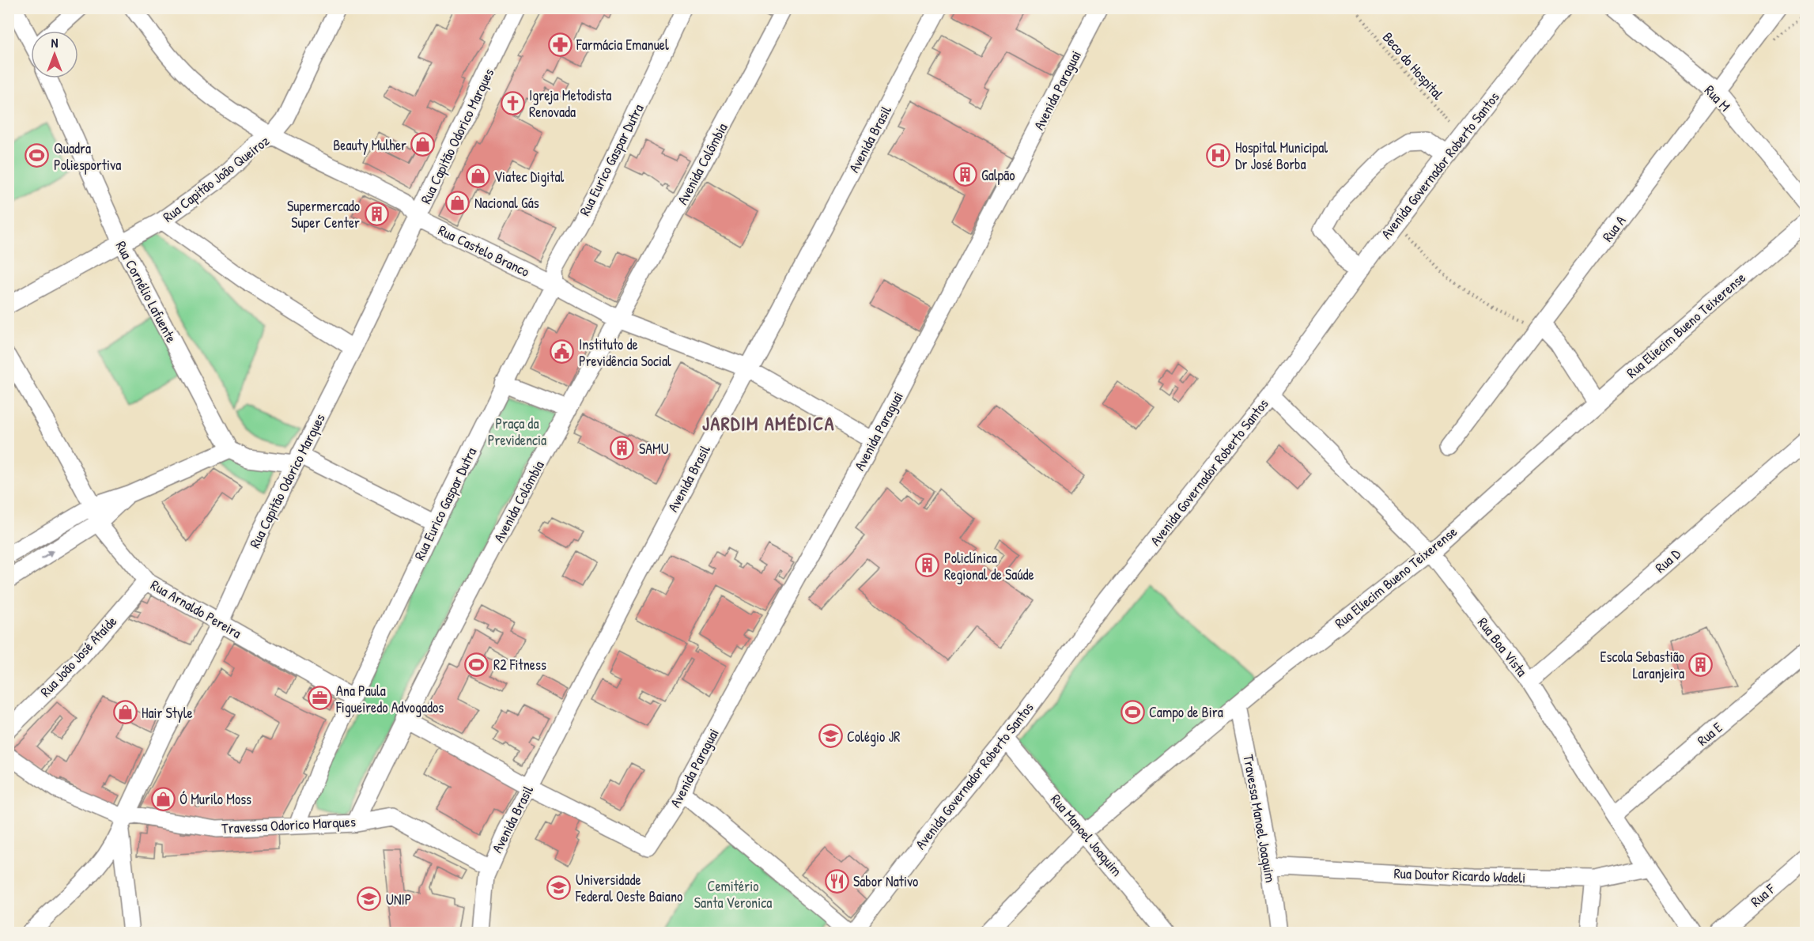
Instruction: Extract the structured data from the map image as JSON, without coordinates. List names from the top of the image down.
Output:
{
  "streets": {
    "street": [
      "Avenida Paraguai",
      "Rua M",
      "Rua Capitão Odorico Marques",
      "Avenida Brasil",
      "Rua Eurico Gaspar Dutra",
      "Avenida Colômbia",
      "Avenida Governador Roberto Santos",
      "Rua Capitão João Queiroz",
      "Rua A",
      "Rua Castelo Branco",
      "Rua Cornélio Lafuente",
      "Rua Eliecim Bueno Teixerense",
      "Rua D",
      "Rua Arnaldo Pereira",
      "Rua Boa Vista",
      "Rua João José Ataíde",
      "Rua E",
      "Travessa Manoel Joaquim",
      "Travessa Odorico Marques",
      "Rua Manoel Joaquim",
      "Rua Doutor Ricardo Wadeli",
      "Rua F"
    ],
    "path": ["Beco do Hospital"]
  },
  "crossings": [
    ["Beco do Hospital", "Avenida Governador Roberto Santos"],
    ["Avenida Paraguai", "Avenida Brasil"],
    ["Avenida Paraguai", "Rua Castelo Branco"],
    ["Rua M", "Rua A"],
    ["Rua Capitão Odorico Marques", "Rua Castelo Branco"],
    ["Rua Capitão Odorico Marques", "Rua Arnaldo Pereira"],
    ["Rua Capitão Odorico Marques", "Travessa Odorico Marques"],
    ["Avenida Brasil", "Rua Castelo Branco"],
    ["Avenida Brasil", "Travessa Odorico Marques"],
    ["Rua Eurico Gaspar Dutra", "Rua Castelo Branco"],
    ["Rua Eurico Gaspar Dutra", "Rua Arnaldo Pereira"],
    ["Rua Eurico Gaspar Dutra", "Travessa Odorico Marques"],
    ["Avenida Colômbia", "Rua Castelo Branco"],
    ["Avenida Colômbia", "Travessa Odorico Marques"],
    ["Avenida Governador Roberto Santos", "Rua Boa Vista"],
    ["Avenida Governador Roberto Santos", "Rua Manoel Joaquim"],
    ["Rua Capitão João Queiroz", "Rua Castelo Branco"],
    ["Rua Capitão João Queiroz", "Rua Cornélio Lafuente"],
    ["Rua Eliecim Bueno Teixerense", "Rua Boa Vista"],
    ["Rua Eliecim Bueno Teixerense", "Travessa Manoel Joaquim"],
    ["Rua Eliecim Bueno Teixerense", "Rua Manoel Joaquim"],
    ["Rua D", "Rua Boa Vista"],
    ["Rua Arnaldo Pereira", "Rua João José Ataíde"],
    ["Rua Boa Vista", "Rua E"],
    ["Rua Boa Vista", "Rua Doutor Ricardo Wadeli"],
    ["Travessa Manoel Joaquim", "Rua Doutor Ricardo Wadeli"]
  ],
  "districts": ["JARDIM AMÉDICA"],
  "parks": ["Praça da Previdencia", "Cemitério Santa Veronica"],
  "places": {
    "pharmacy": ["Farmácia Emanuel"],
    "church": ["Igreja Metodista Renovada"],
    "shop": [
      "Beauty Mulher",
      "Viatec Digital",
      "Nacional Gás",
      "Hair Style",
      "Ó Murilo Moss"
    ],
    "hospital": ["Hospital Municipal Dr José Borba"],
    "sports": ["Quadra Poliesportiva", "R2 Fitness", "Campo de Bira"],
    "building": [
      "Galpão",
      "Supermercado Super Center",
      "SAMU",
      "Policlínica Regional de Saúde",
      "Escola Sebastião Laranjeira"
    ],
    "public building": ["Instituto de Previdência Social"],
    "office": ["Ana Paula Figueiredo Advogados"],
    "school or university": ["Colégio JR", "Universidade Federal Oeste Baiano", "UNIP"],
    "restaurant": ["Sabor Nativo"]
  },
  "north": "top"
}
